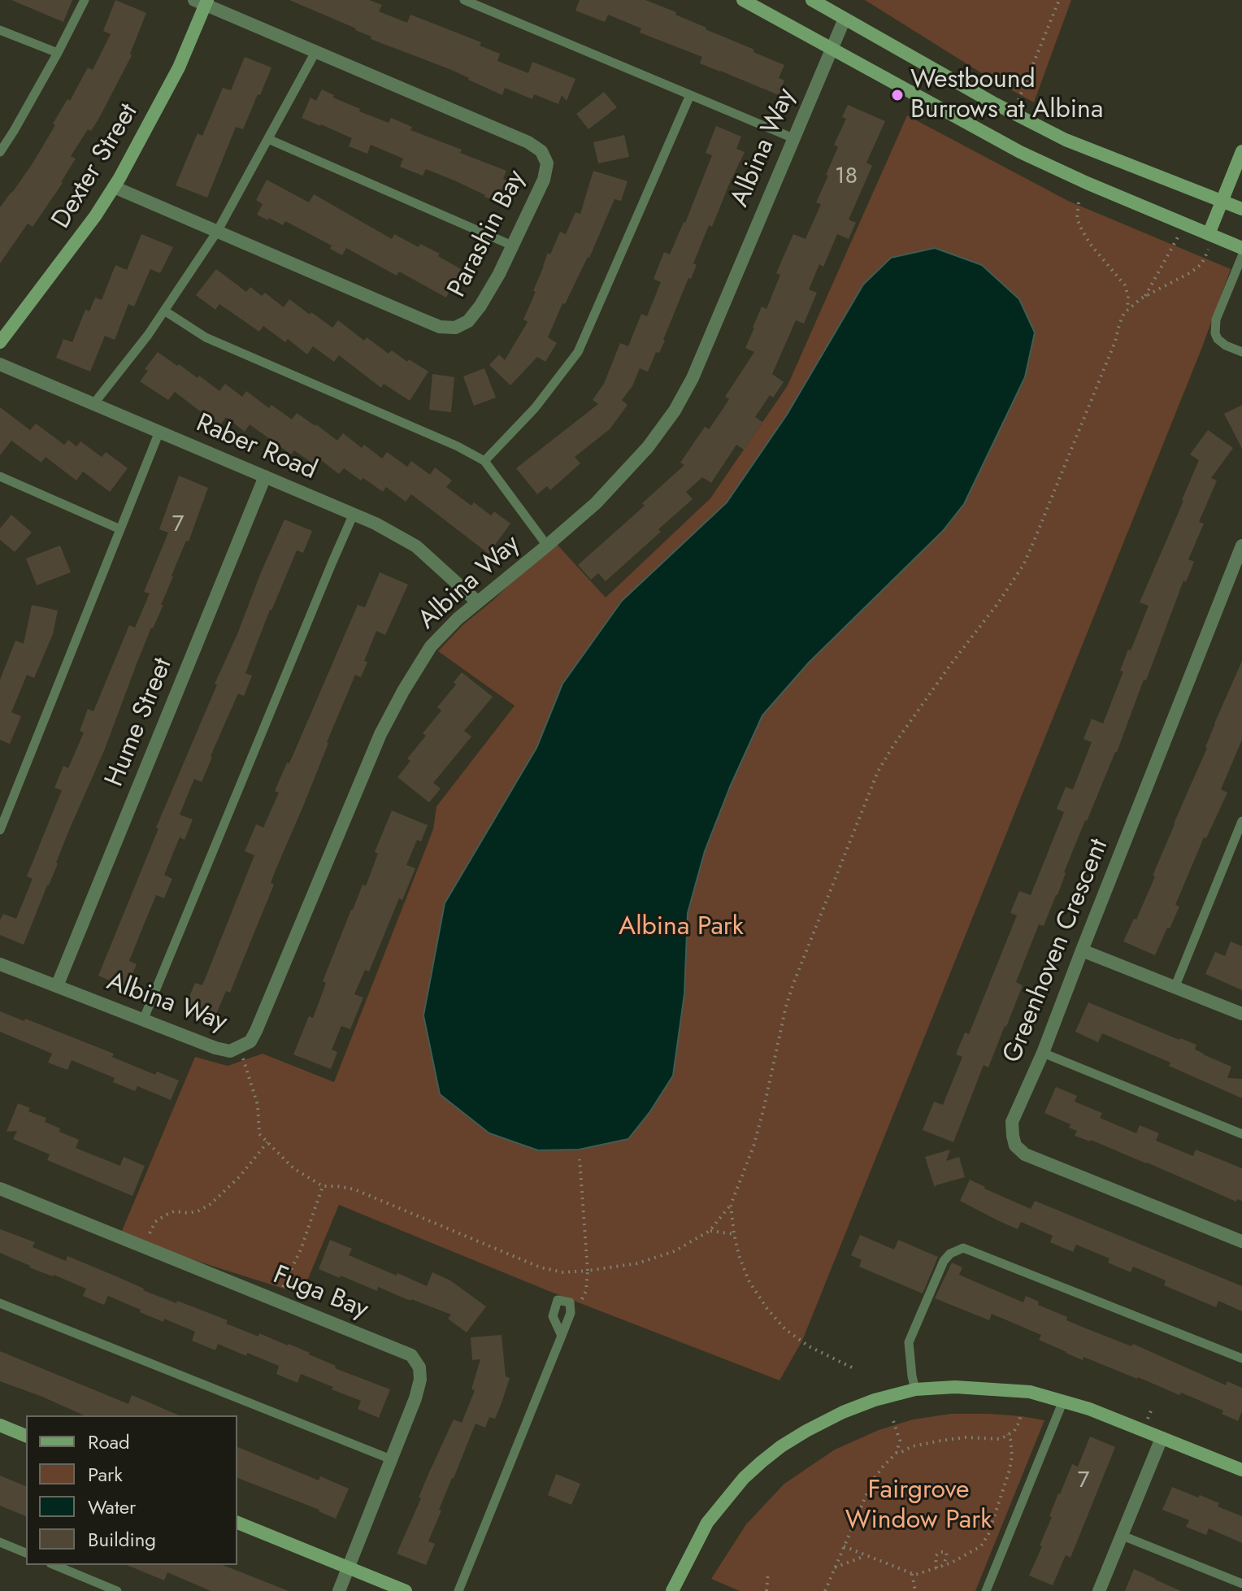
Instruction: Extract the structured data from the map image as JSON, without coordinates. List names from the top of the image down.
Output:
{
  "streets": {
    "street": [
      "Albina Way",
      "Dexter Street",
      "Parashin Bay",
      "Raber Road",
      "Hume Street",
      "Greenhoven Crescent",
      "Fuga Bay"
    ]
  },
  "crossings": [
    ["Albina Way", "Raber Road"],
    ["Albina Way", "Hume Street"],
    ["Dexter Street", "Parashin Bay"],
    ["Raber Road", "Hume Street"]
  ],
  "parks": ["Albina Park", "Fairgrove Window Park"],
  "places": ["Westbound Burrows at Albina"],
  "house_numbers": ["18", "7", "7"],
  "legend": [
    "Road",
    "Park",
    "Water",
    "Building"
  ]
}
